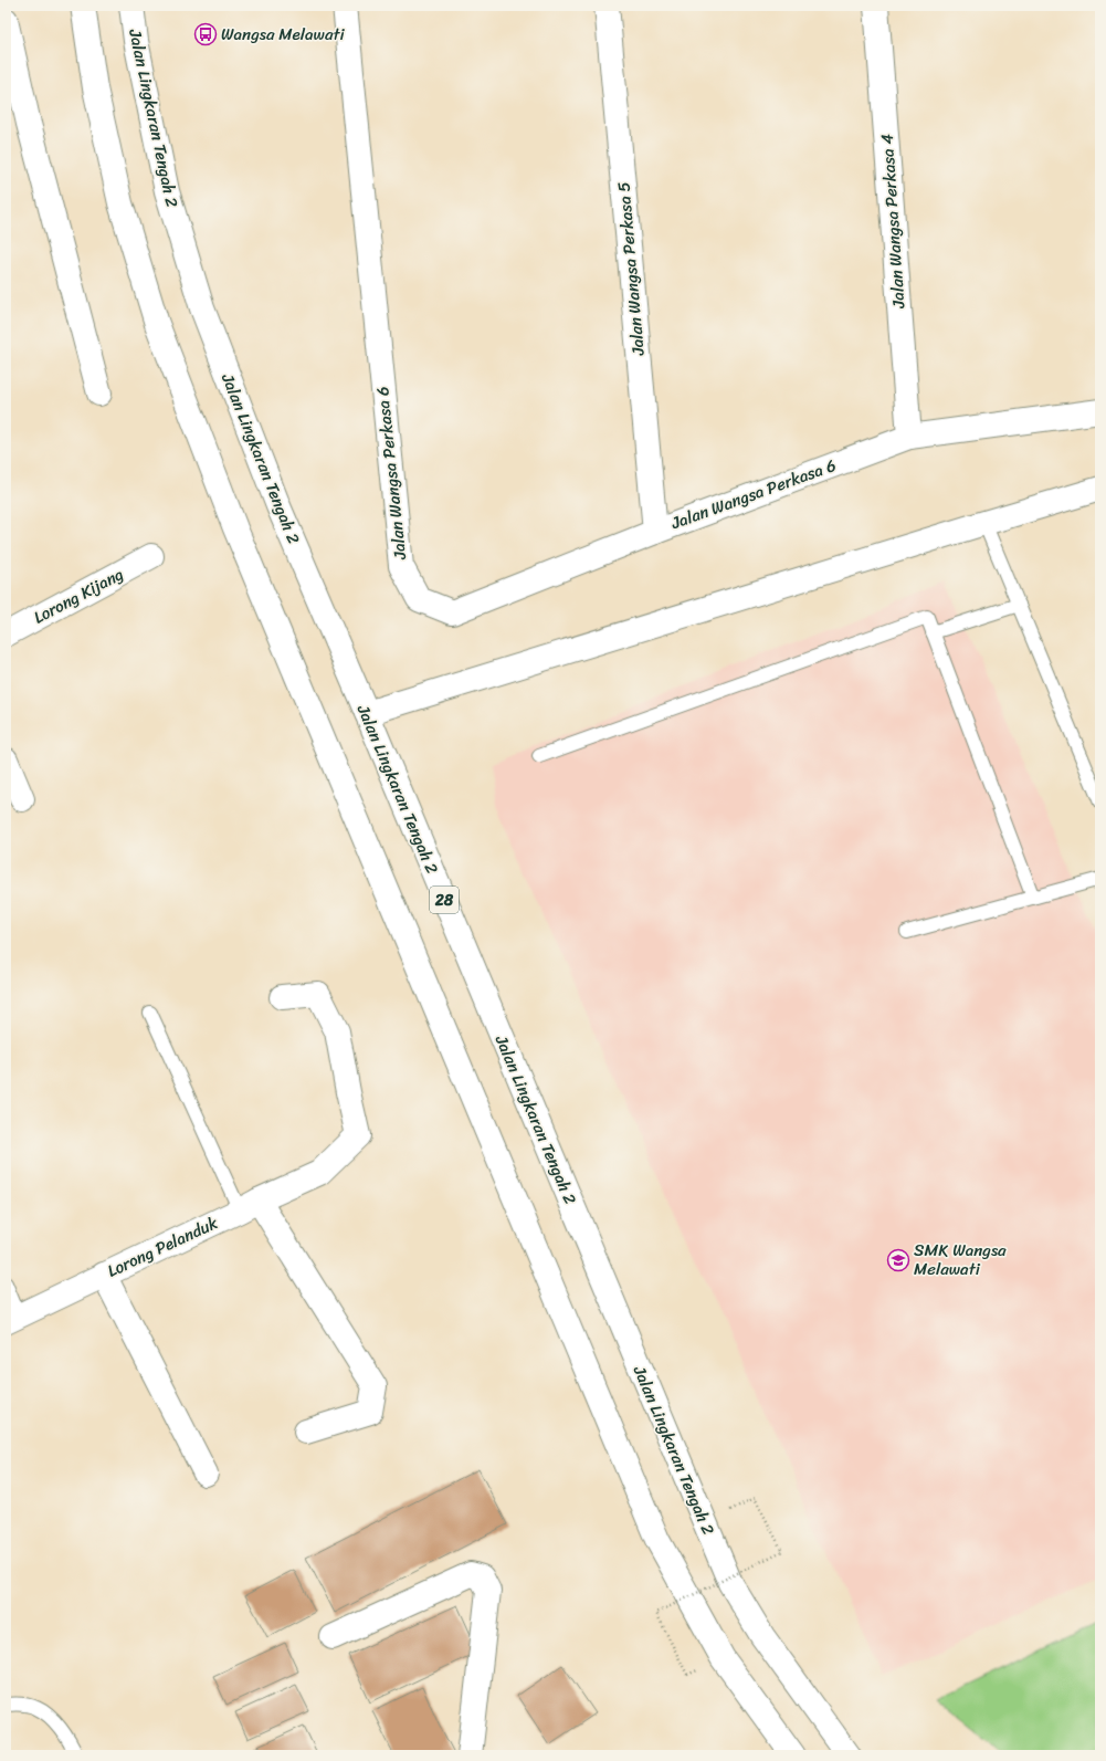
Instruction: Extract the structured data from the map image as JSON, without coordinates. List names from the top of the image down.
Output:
{
  "streets": {
    "main road": [
      "Jalan Lingkaran Tengah 2",
      "Jalan Wangsa Perkasa 4",
      "Jalan Wangsa Perkasa 5",
      "Jalan Wangsa Perkasa 6",
      "Lorong Kijang",
      "28",
      "Lorong Pelanduk"
    ]
  },
  "crossings": [
    ["Jalan Wangsa Perkasa 4", "Jalan Wangsa Perkasa 6"],
    ["Jalan Wangsa Perkasa 5", "Jalan Wangsa Perkasa 6"]
  ],
  "places": {
    "bus stop": ["Wangsa Melawati"],
    "school or university": ["SMK Wangsa Melawati"]
  }
}
